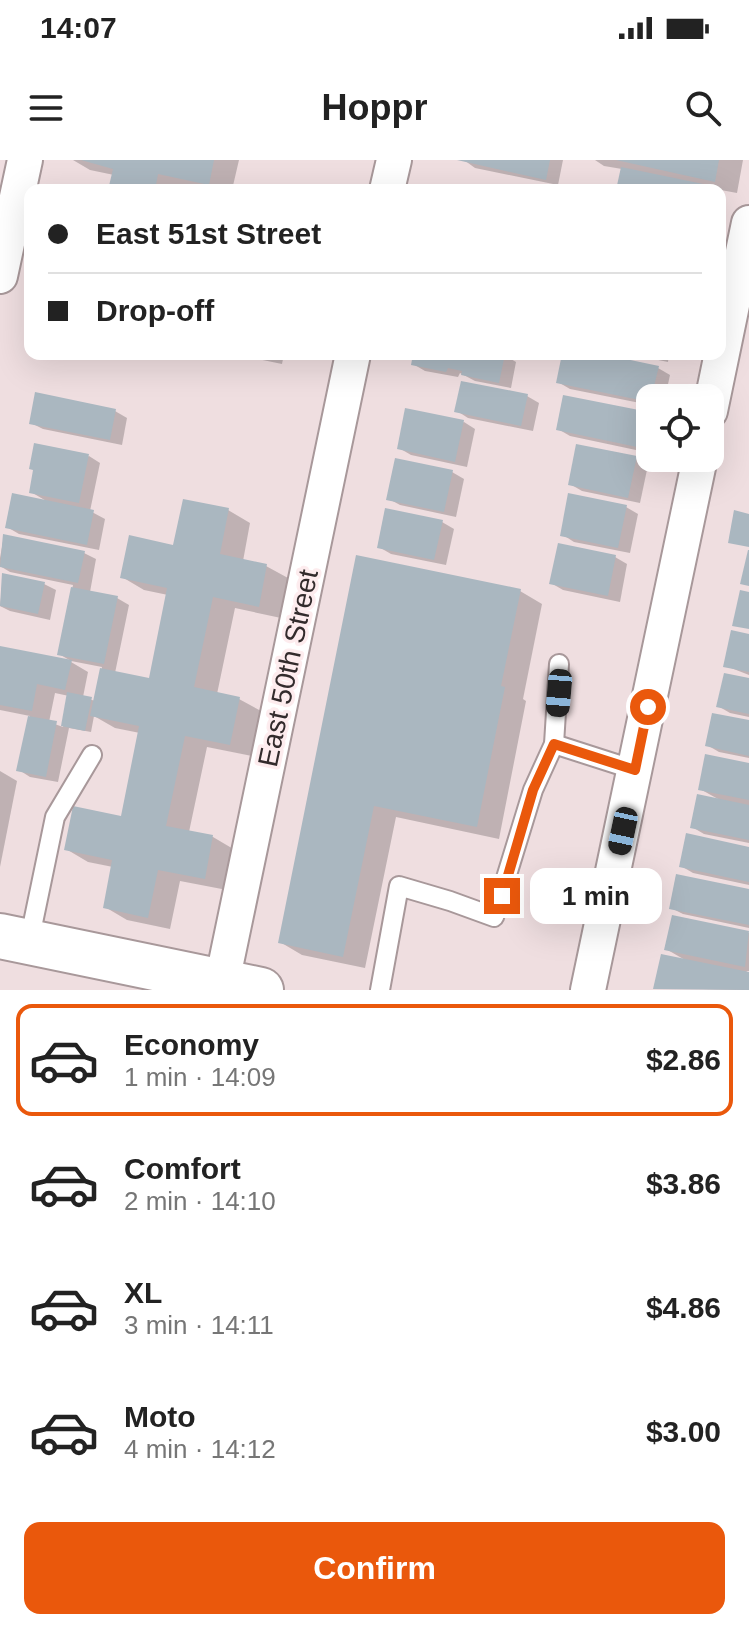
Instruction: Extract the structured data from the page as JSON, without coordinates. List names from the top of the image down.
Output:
{
  "streets": {
    "street": ["East 50th Street"]
  },
  "page": {
    "status": "14:07",
    "header": "Hoppr",
    "banner": ["East 51st Street", "Drop-off"],
    "bubble": "1 min",
    "list": [
      {
        "name": "Economy",
        "note": "1 min · 14:09",
        "value": "$2.86"
      },
      {
        "name": "Comfort",
        "note": "2 min · 14:10",
        "value": "$3.86"
      },
      {
        "name": "XL",
        "note": "3 min · 14:11",
        "value": "$4.86"
      },
      {
        "name": "Moto",
        "note": "4 min · 14:12",
        "value": "$3.00"
      }
    ],
    "buttons": "Confirm"
  }
}
